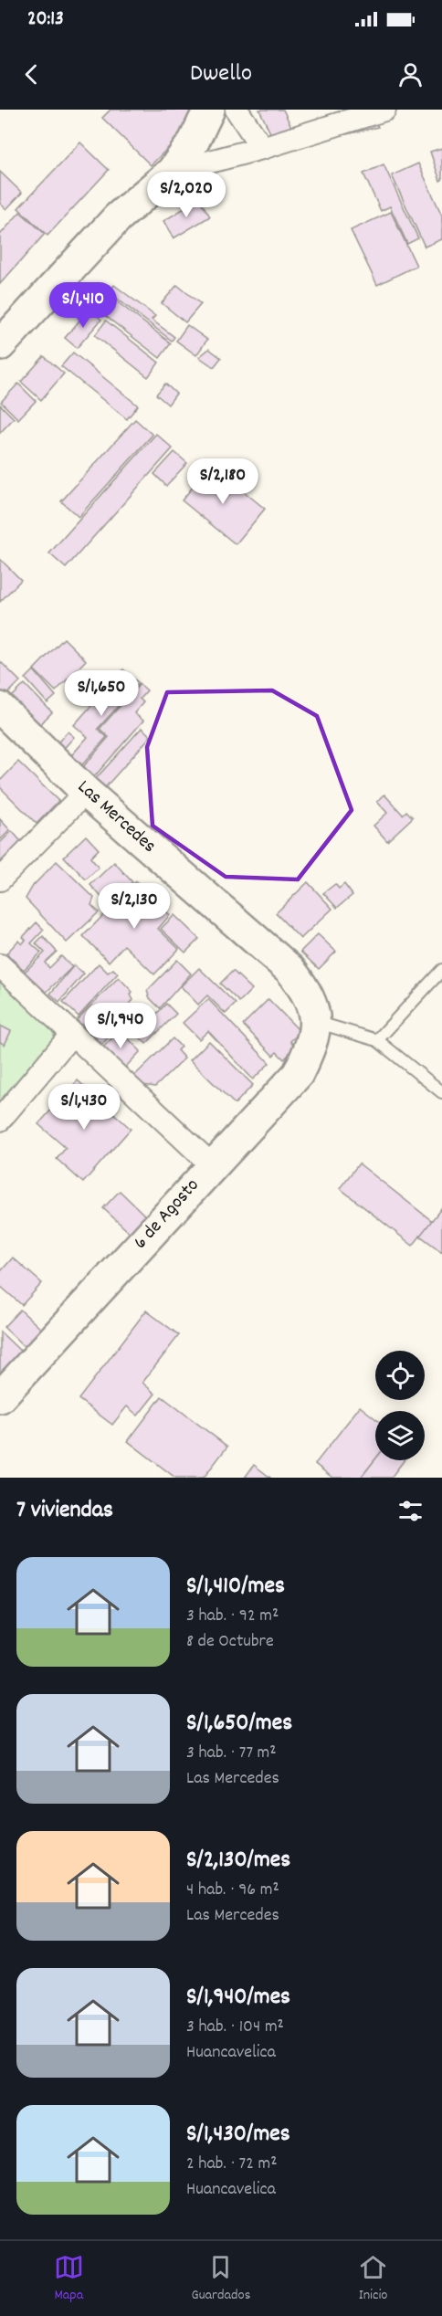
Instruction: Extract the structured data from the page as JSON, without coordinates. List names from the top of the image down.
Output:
{
  "streets": {
    "street": ["Las Mercedes", "6 de Agosto"]
  },
  "crossings": [
    ["Las Mercedes", "6 de Agosto"]
  ],
  "page": {
    "status": "20:13",
    "header": "Dwello",
    "price": [
      "S/2,020",
      "S/1,410",
      "S/2,180",
      "S/1,650",
      "S/2,130",
      "S/1,940",
      "S/1,430"
    ],
    "heading": "7 viviendas",
    "list": [
      {
        "name": "S/1,410/mes",
        "note": "3 hab. · 92 m² · 8 de Octubre"
      },
      {
        "name": "S/1,650/mes",
        "note": "3 hab. · 77 m² · Las Mercedes"
      },
      {
        "name": "S/2,130/mes",
        "note": "4 hab. · 96 m² · Las Mercedes"
      },
      {
        "name": "S/1,940/mes",
        "note": "3 hab. · 104 m² · Huancavelica"
      },
      {
        "name": "S/1,430/mes",
        "note": "2 hab. · 72 m² · Huancavelica"
      }
    ],
    "tabs": ["Mapa", "Guardados", "Inicio"]
  }
}
